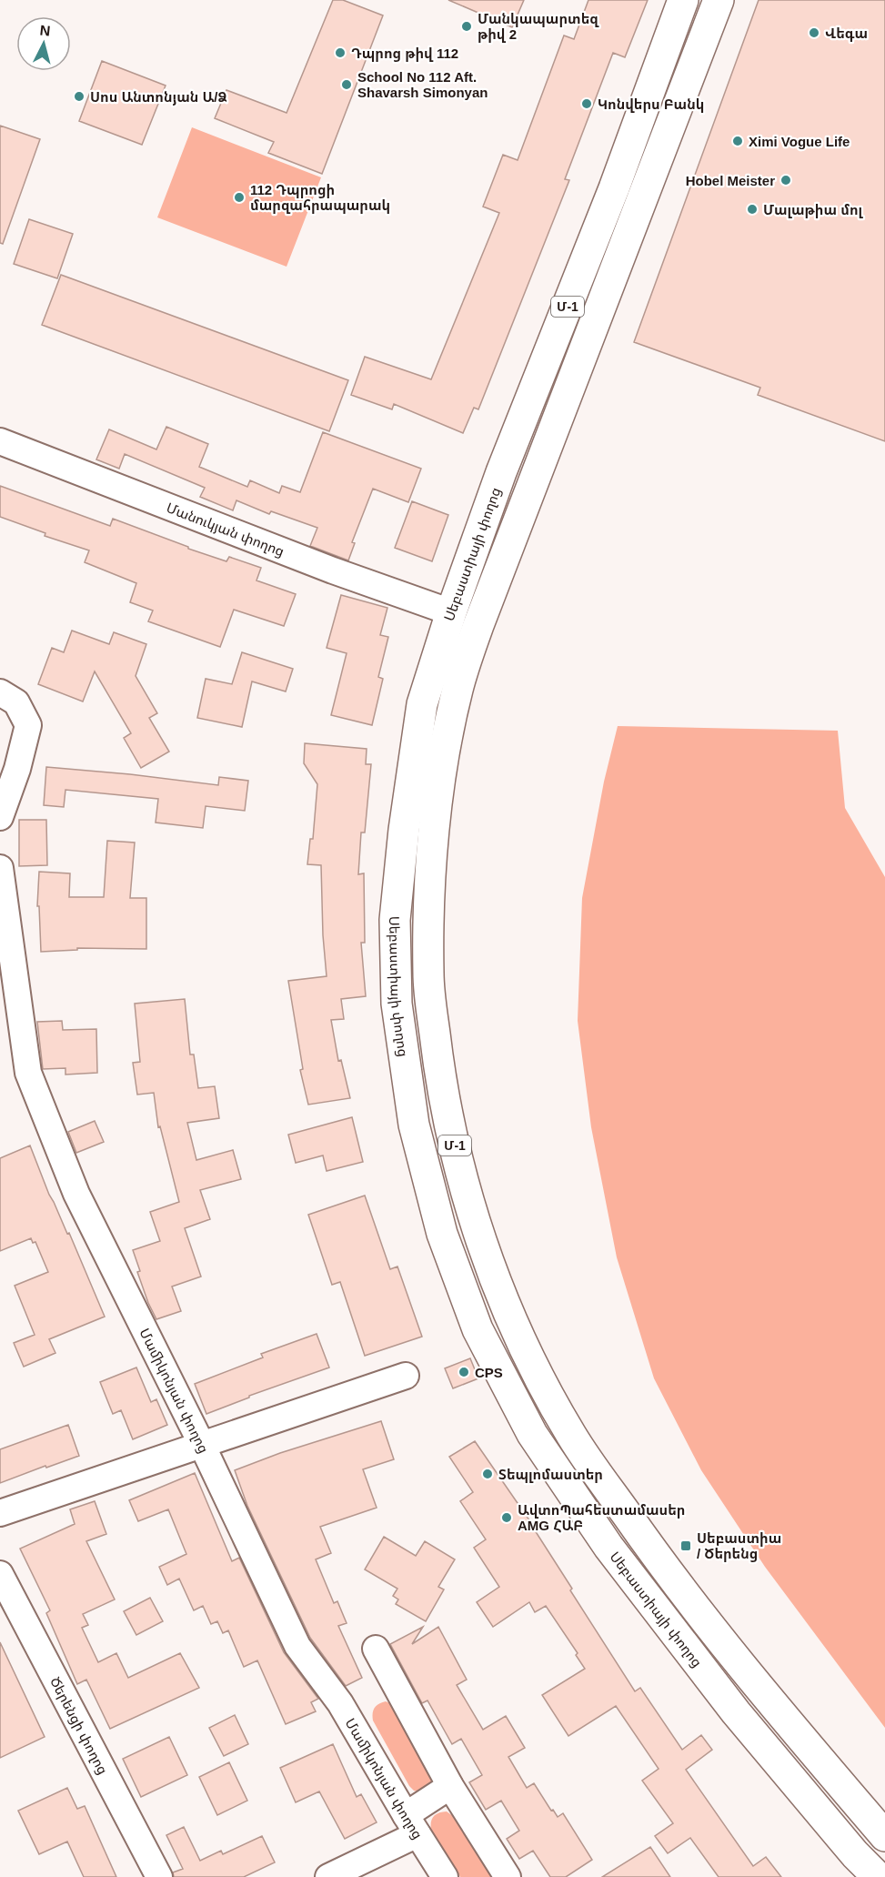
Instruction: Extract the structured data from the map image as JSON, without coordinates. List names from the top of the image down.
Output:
{
  "streets": {
    "main road": ["Մ-1", "Սեբաստիայի փողոց"],
    "street": ["Մանուկյան փողոց", "Մամիկոնյան փողոց", "Ծերենցի փողոց"]
  },
  "crossings": [
    ["Մանուկյան փողոց", "Սեբաստիայի փողոց"]
  ],
  "places": {
    "other": [
      "Մանկապարտեզ թիվ 2",
      "Վեգա",
      "Դպրոց թիվ 112",
      "School No 112 Aft. Shavarsh Simonyan",
      "Սոս Անտոնյան Ա/Ձ",
      "Կոնվերս Բանկ",
      "Ximi Vogue Life",
      "Hobel Meister",
      "112 Դպրոցի մարզահրապարակ",
      "Մալաթիա մոլ",
      "CPS",
      "Տեպլոմաստեր",
      "ԱվտոՊահեստամասեր AMG ՀԱԲ"
    ],
    "transit": ["Սեբաստիա / Ծերենց"]
  },
  "north": "top"
}
